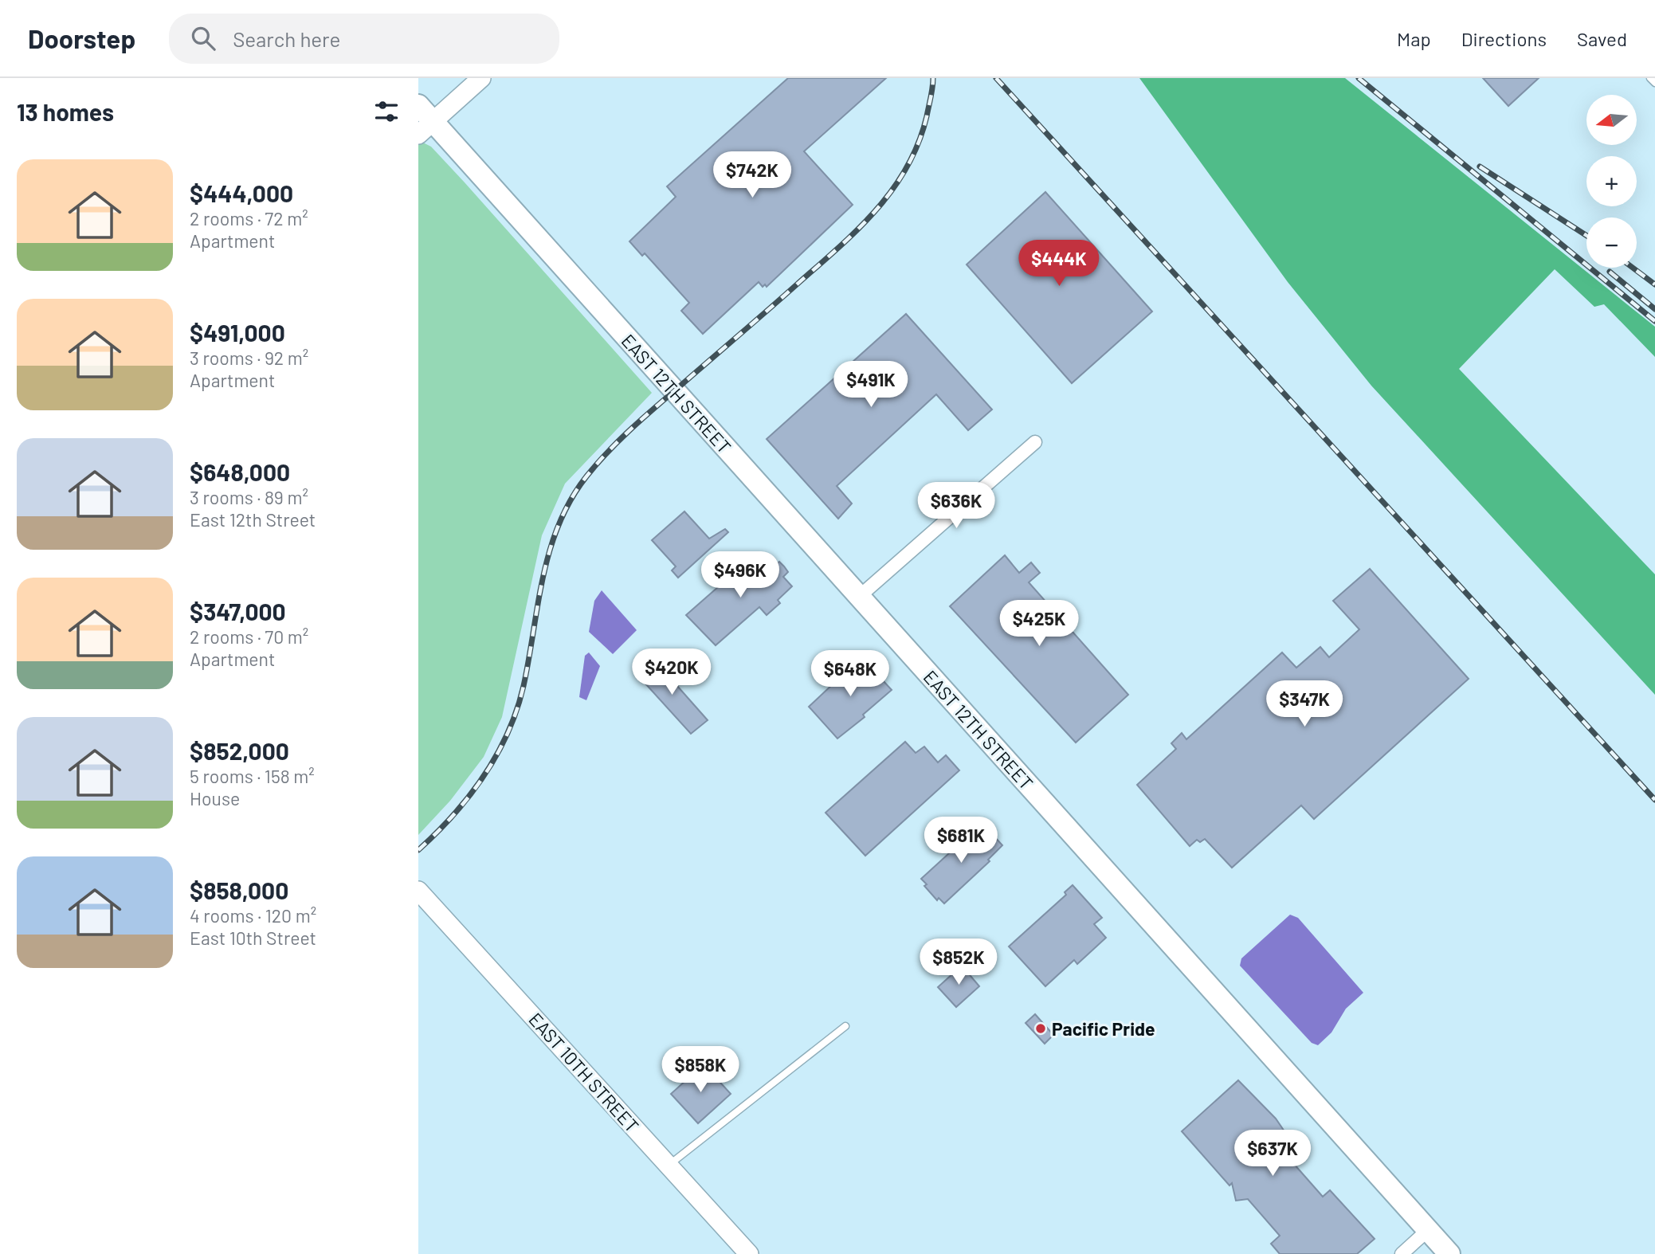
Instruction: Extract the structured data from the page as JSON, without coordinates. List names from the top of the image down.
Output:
{
  "streets": {
    "main road": ["EAST 12TH STREET"],
    "street": ["EAST 10TH STREET"]
  },
  "places": ["Pacific Pride"],
  "north": "left",
  "page": {
    "header": "Doorstep",
    "search": "Search here",
    "nav": ["Map", "Directions", "Saved"],
    "heading": "13 homes",
    "map_buttons": ["+", "−"],
    "list": [
      {
        "name": "$444,000",
        "note": "2 rooms · 72 m² · Apartment"
      },
      {
        "name": "$491,000",
        "note": "3 rooms · 92 m² · Apartment"
      },
      {
        "name": "$648,000",
        "note": "3 rooms · 89 m² · East 12th Street"
      },
      {
        "name": "$347,000",
        "note": "2 rooms · 70 m² · Apartment"
      },
      {
        "name": "$852,000",
        "note": "5 rooms · 158 m² · House"
      },
      {
        "name": "$858,000",
        "note": "4 rooms · 120 m² · East 10th Street"
      }
    ],
    "price": [
      "$742K",
      "$444K",
      "$491K",
      "$636K",
      "$496K",
      "$425K",
      "$420K",
      "$648K",
      "$347K",
      "$681K",
      "$852K",
      "$858K",
      "$637K"
    ]
  }
}
